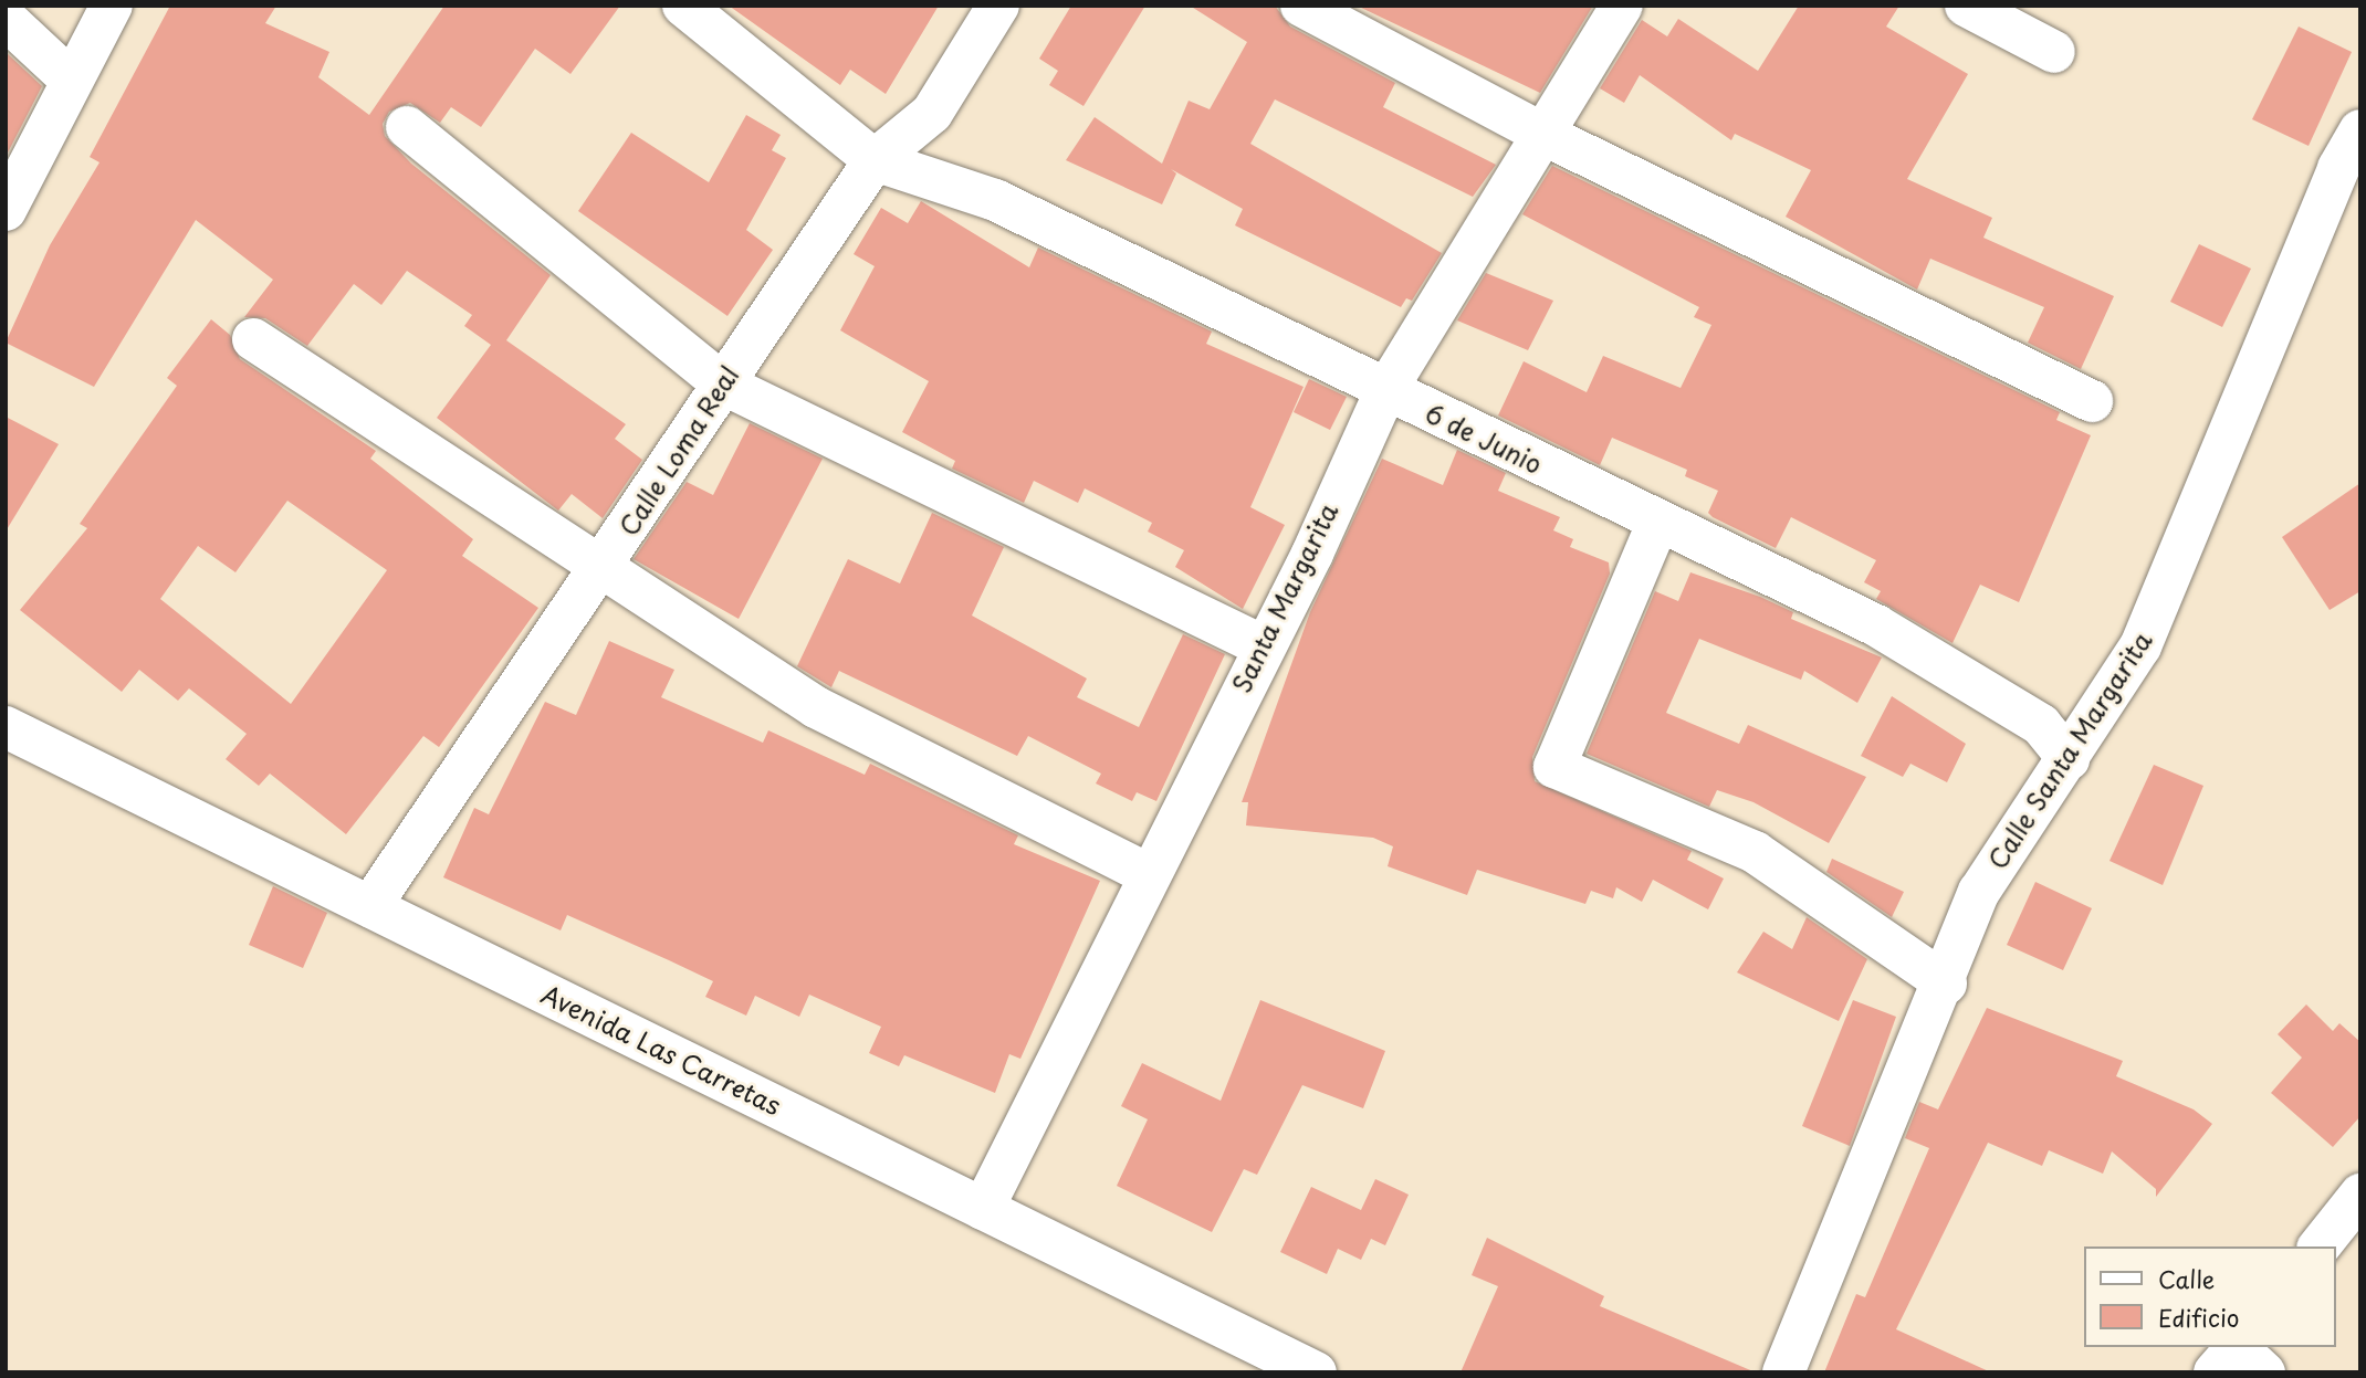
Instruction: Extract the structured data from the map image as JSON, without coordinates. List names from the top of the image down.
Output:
{
  "streets": {
    "street": [
      "6 de Junio",
      "Calle Loma Real",
      "Santa Margarita",
      "Calle Santa Margarita",
      "Avenida Las Carretas"
    ]
  },
  "crossings": [
    ["6 de Junio", "Calle Loma Real"],
    ["6 de Junio", "Santa Margarita"],
    ["6 de Junio", "Calle Santa Margarita"],
    ["Calle Loma Real", "Avenida Las Carretas"],
    ["Santa Margarita", "Avenida Las Carretas"]
  ],
  "legend": ["Calle", "Edificio"]
}
